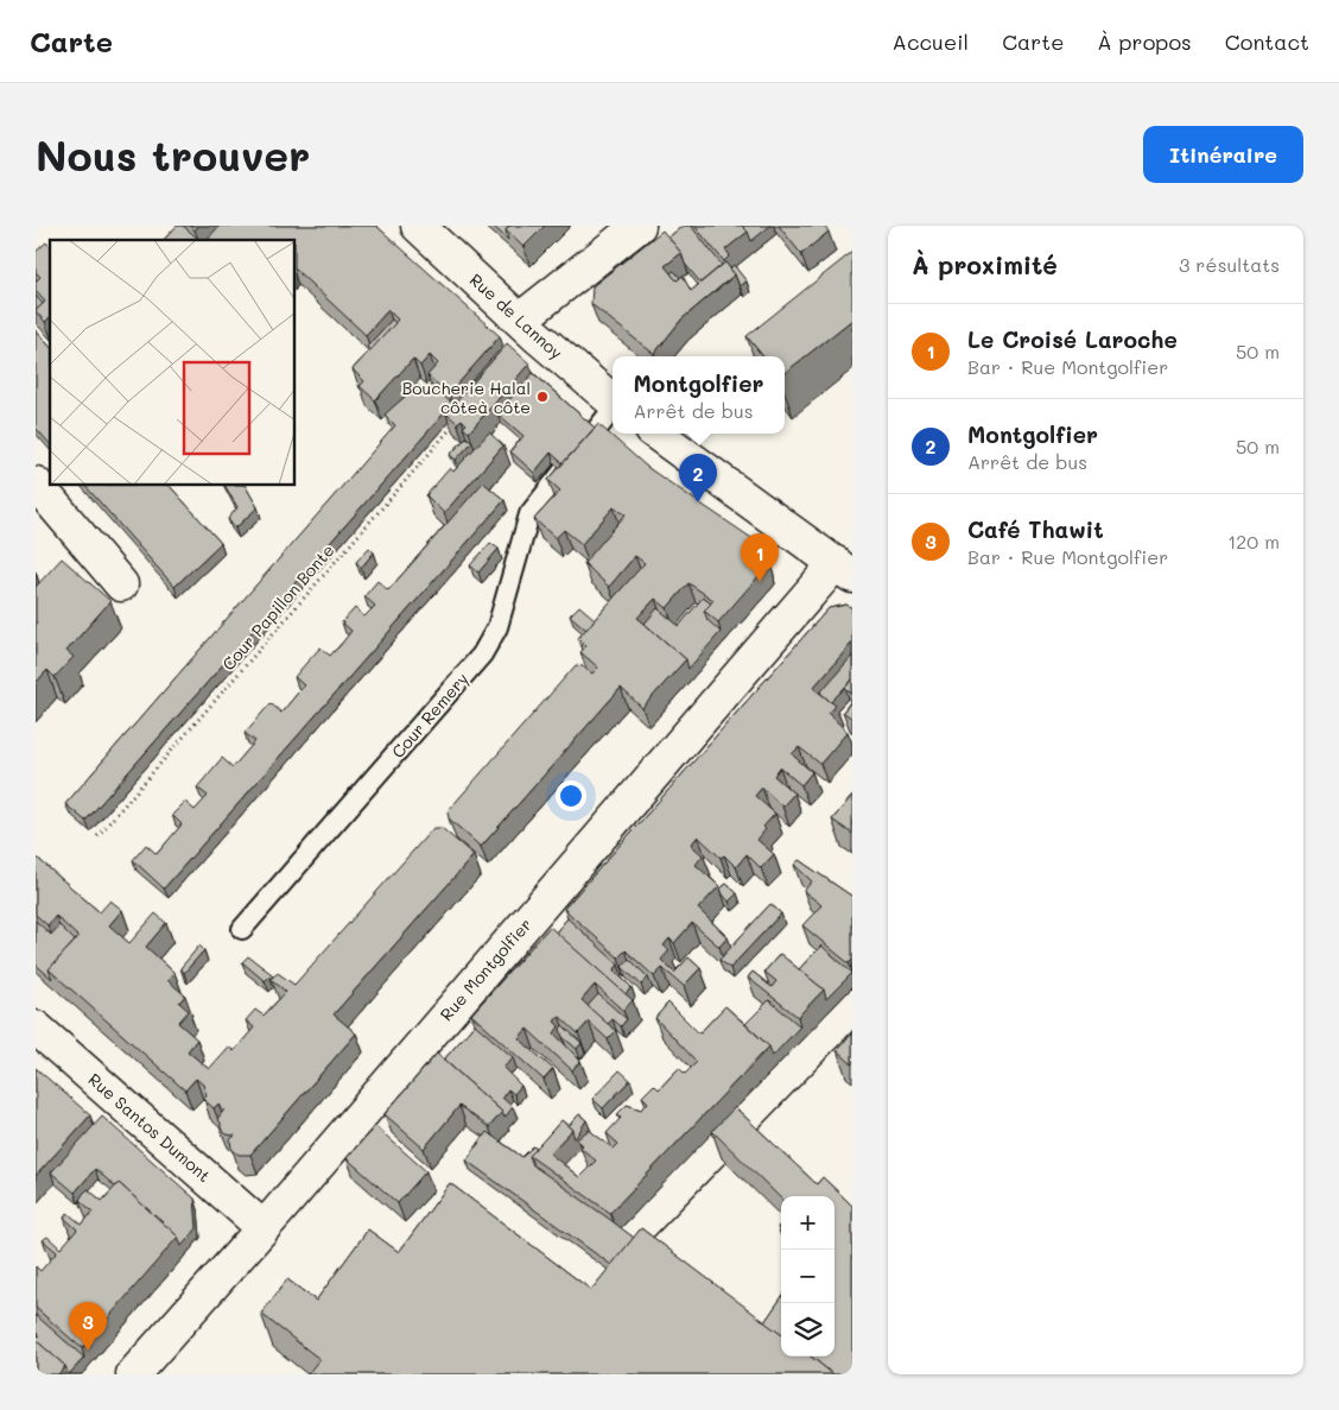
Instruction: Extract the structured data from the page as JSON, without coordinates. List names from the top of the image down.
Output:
{
  "streets": {
    "street": ["Rue de Lannoy", "Rue Montgolfier", "Rue Santos Dumont"],
    "lane": ["Cour Remery"],
    "path": ["Cour Papillon Bonte"]
  },
  "crossings": [
    ["Rue Montgolfier", "Rue Santos Dumont"]
  ],
  "places": ["Boucherie Halal côteà côte"],
  "page": {
    "header": "Carte",
    "nav": [
      "Accueil",
      "Carte",
      "À propos",
      "Contact"
    ],
    "buttons": "Itinéraire",
    "title": "Nous trouver",
    "heading": ["À proximité", "3 résultats"],
    "list": [
      {
        "mark": "1",
        "name": "Le Croisé Laroche",
        "note": "Bar · Rue Montgolfier",
        "value": "50 m"
      },
      {
        "mark": "2",
        "name": "Montgolfier",
        "note": "Arrêt de bus",
        "value": "50 m"
      },
      {
        "mark": "3",
        "name": "Café Thawit",
        "note": "Bar · Rue Montgolfier",
        "value": "120 m"
      }
    ],
    "popup": ["Montgolfier", "Arrêt de bus"],
    "pins": ["2", "1", "3"],
    "map_buttons": ["+", "−"]
  }
}
